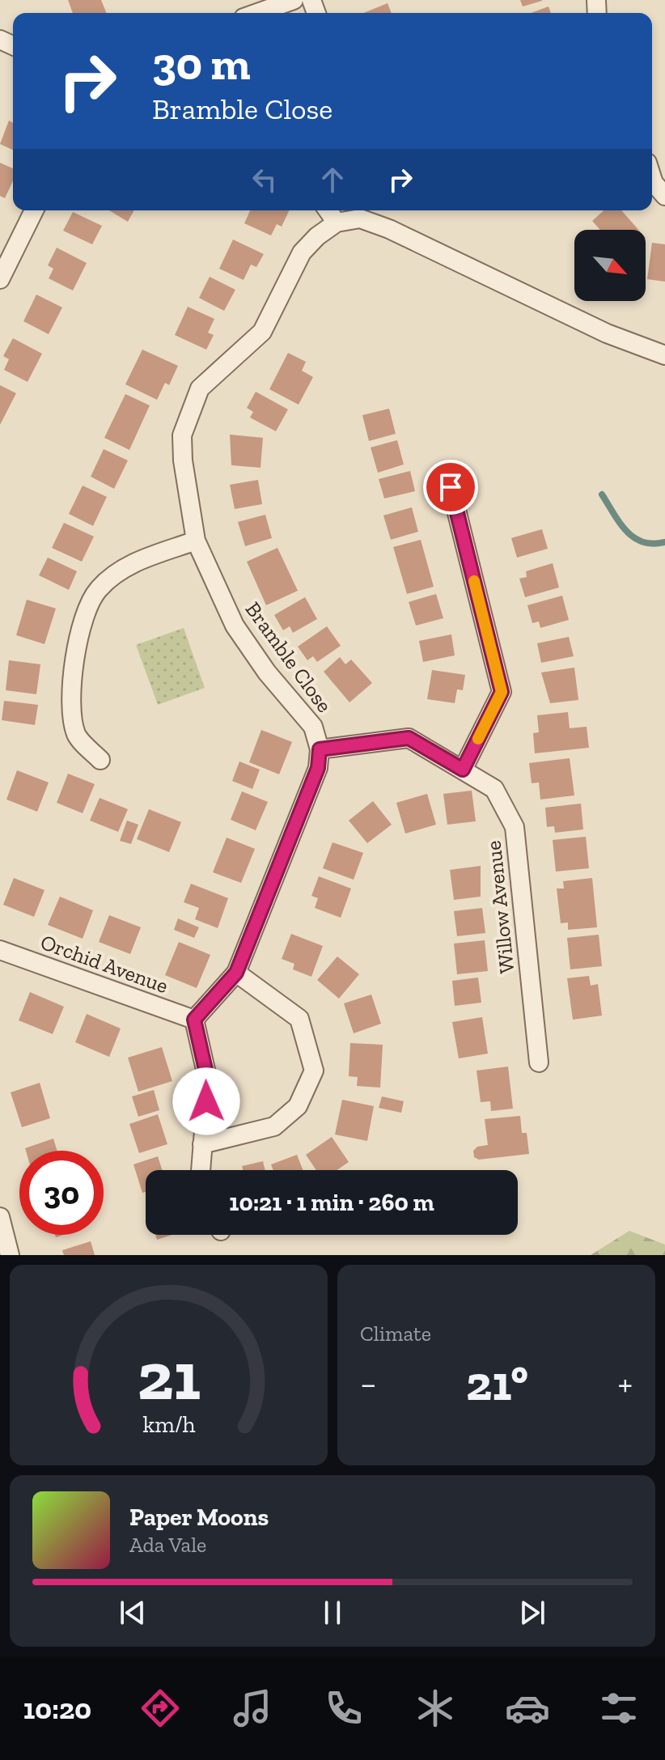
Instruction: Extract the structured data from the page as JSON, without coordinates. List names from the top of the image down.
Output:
{
  "streets": {
    "street": ["Bramble Close", "Willow Avenue", "Orchid Avenue"]
  },
  "crossings": [
    ["Bramble Close", "Willow Avenue"]
  ],
  "north": "bottom right",
  "page": {
    "turn": ["30 m", "Bramble Close"],
    "limit": "30",
    "trip": "10:21 · 1 min · 260 m",
    "tile": "Climate",
    "heat": ["−", "21°", "+"],
    "song": ["Paper Moons", "Ada Vale"],
    "tabs": "10:20",
    "gauge": ["21", "km/h"]
  }
}
